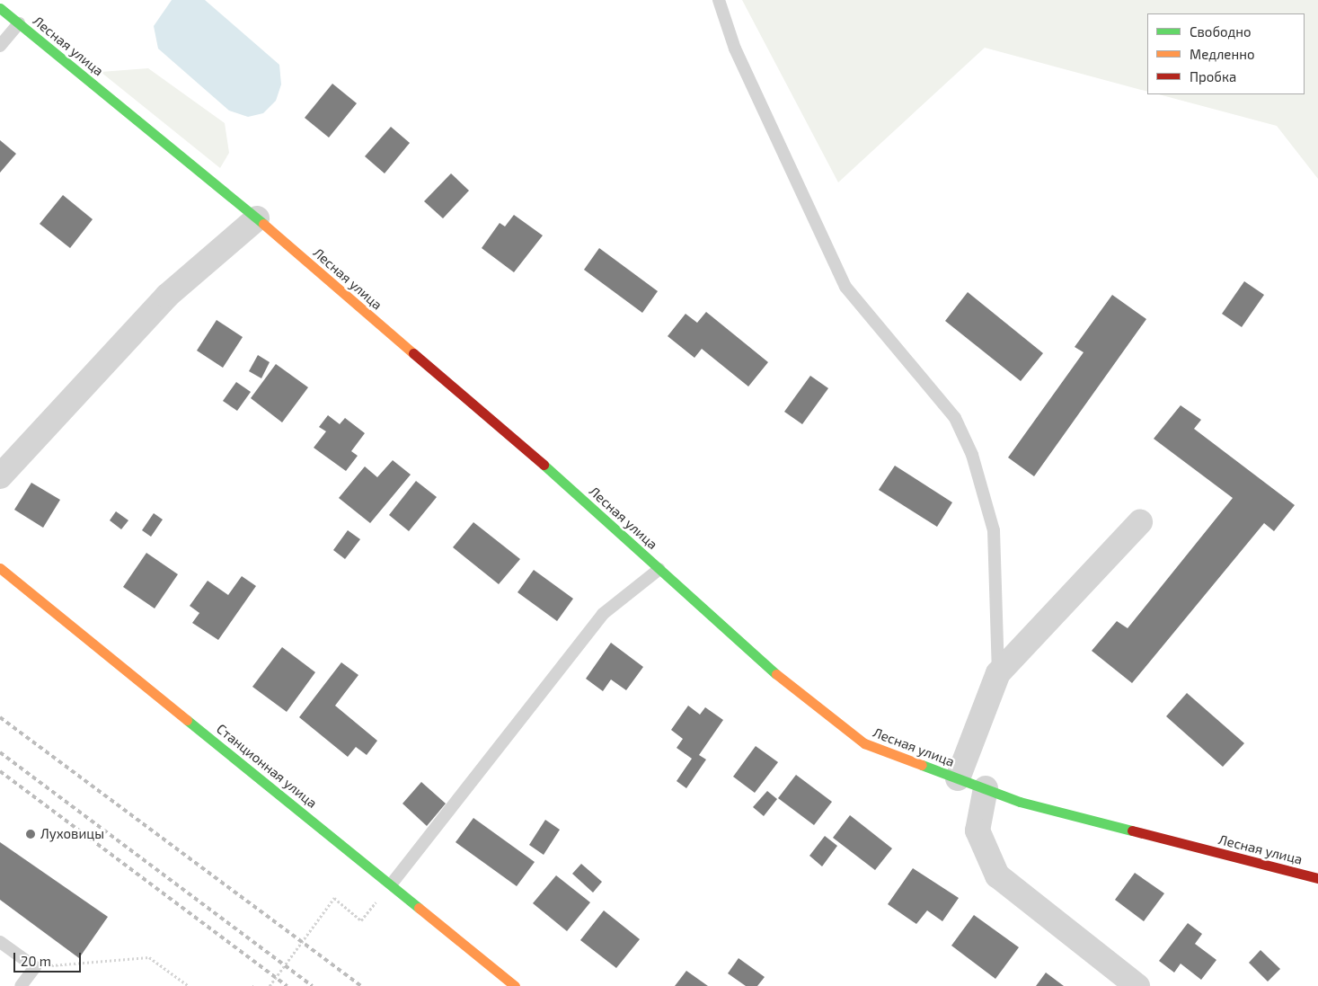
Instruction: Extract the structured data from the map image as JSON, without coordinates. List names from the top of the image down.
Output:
{
  "streets": {
    "street": ["Лесная улица", "Станционная улица"]
  },
  "places": ["Луховицы"],
  "legend": ["Свободно", "Медленно", "Пробка"],
  "scale_bar": "20 m"
}
